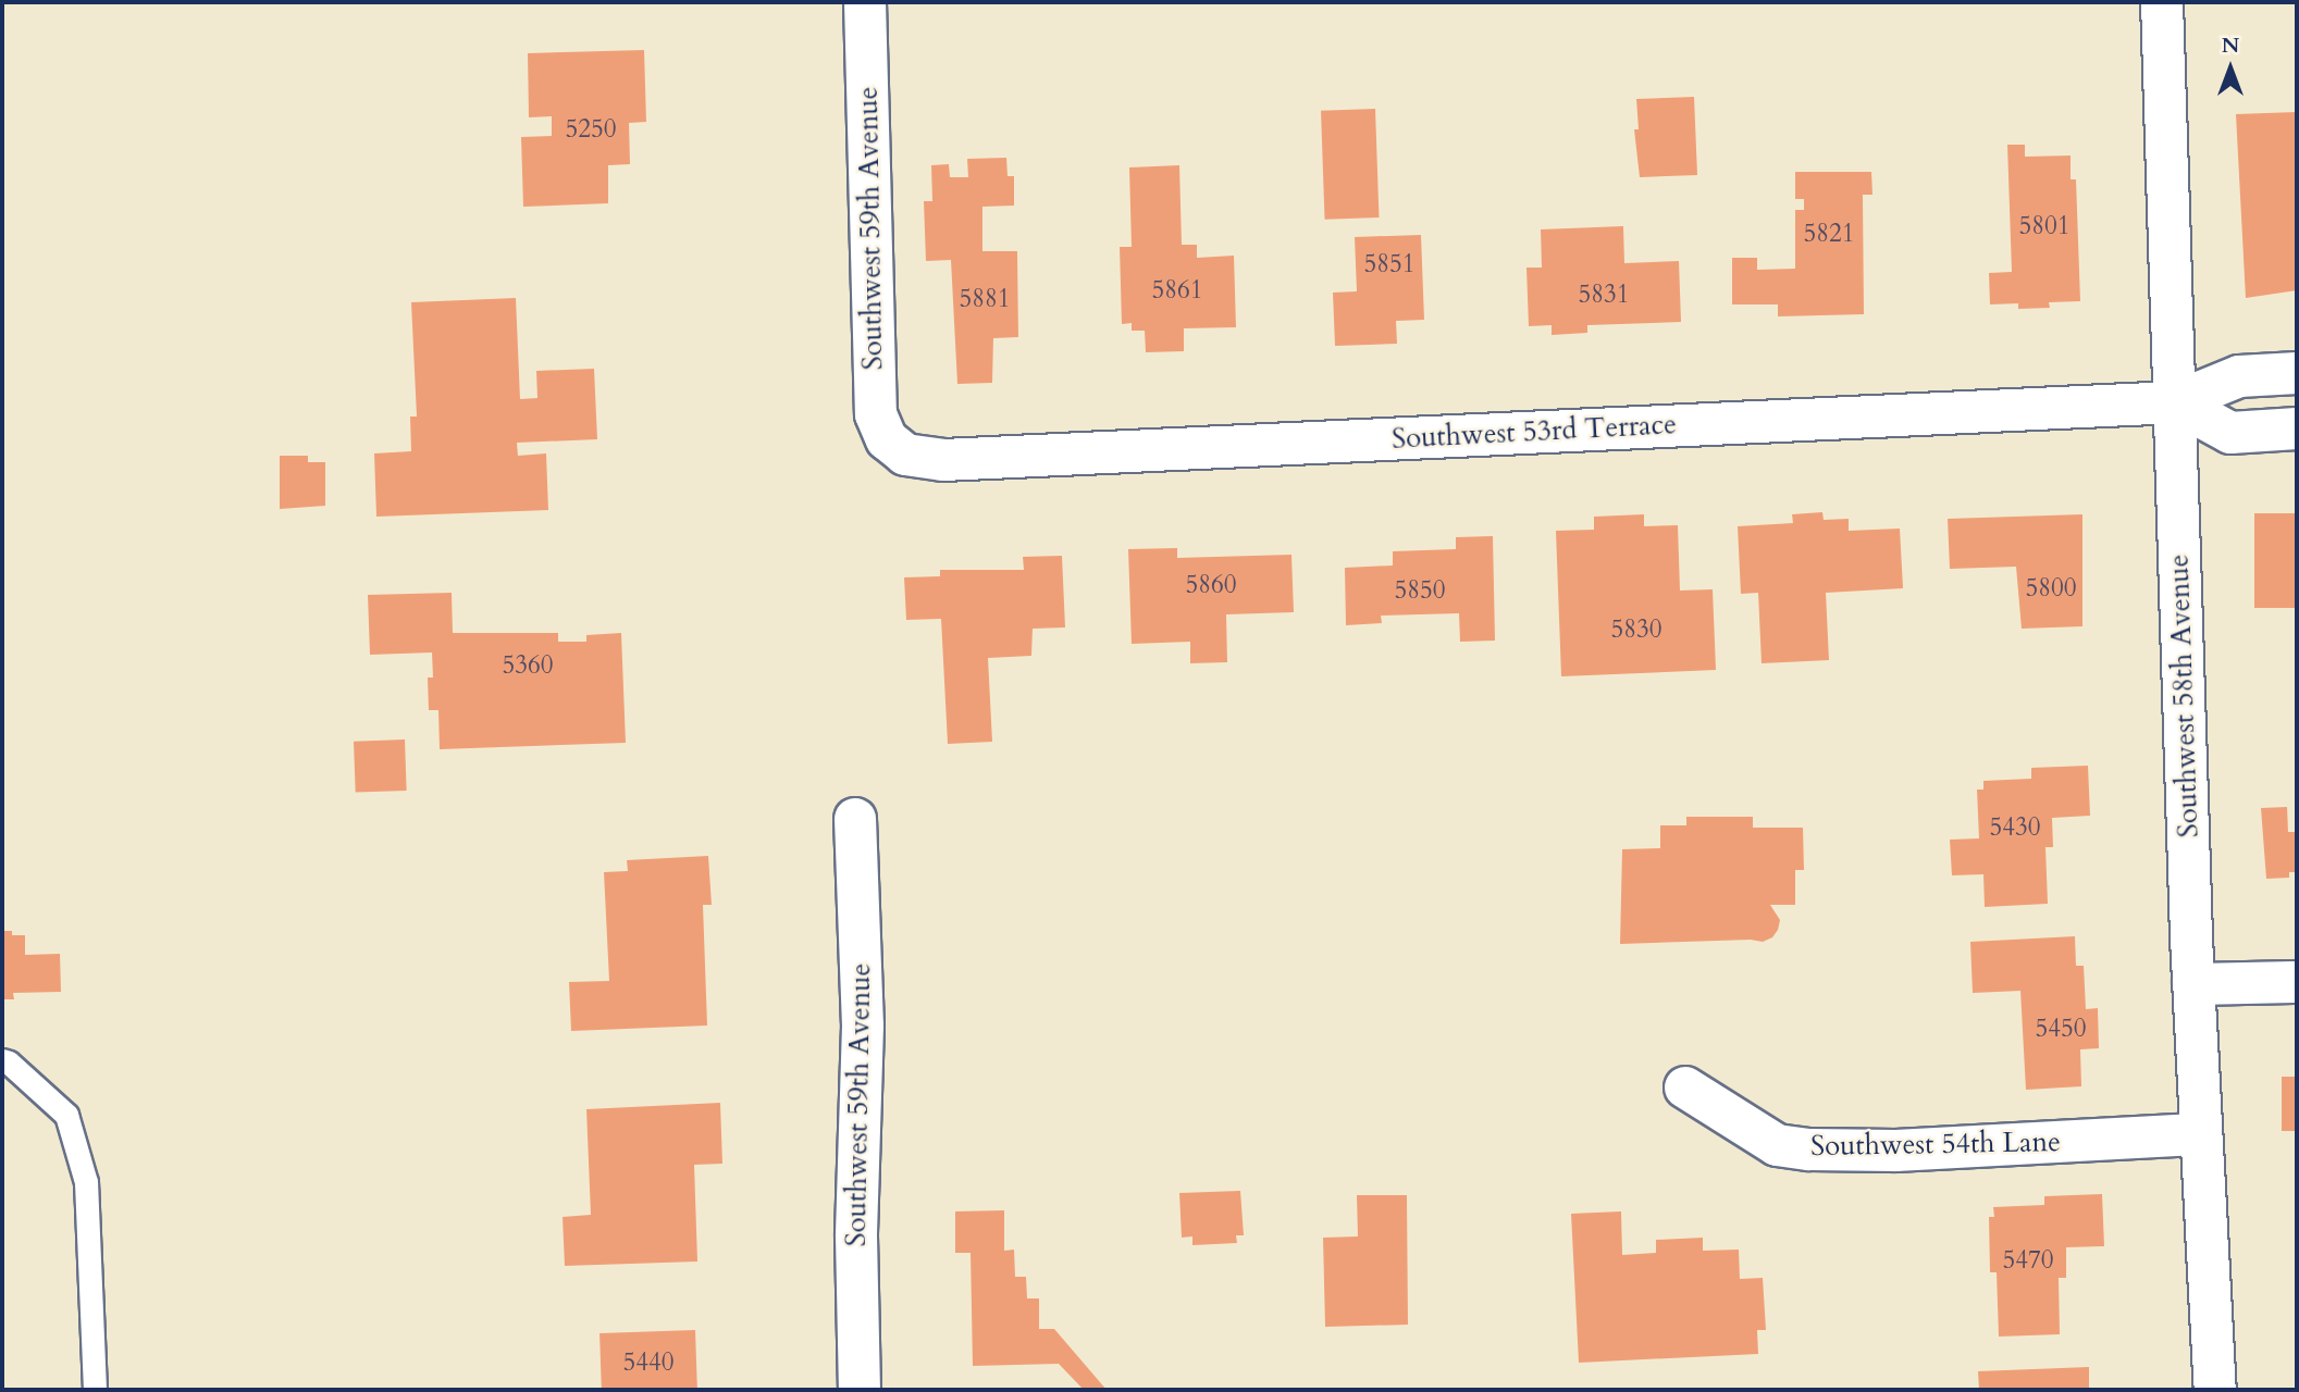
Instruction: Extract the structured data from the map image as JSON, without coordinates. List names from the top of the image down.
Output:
{
  "streets": {
    "street": [
      "Southwest 59th Avenue",
      "Southwest 53rd Terrace",
      "Southwest 58th Avenue",
      "Southwest 54th Lane"
    ]
  },
  "crossings": [
    ["Southwest 59th Avenue", "Southwest 53rd Terrace"],
    ["Southwest 53rd Terrace", "Southwest 58th Avenue"],
    ["Southwest 58th Avenue", "Southwest 54th Lane"]
  ],
  "house_numbers": [
    "5250",
    "5801",
    "5821",
    "5851",
    "5861",
    "5831",
    "5881",
    "5860",
    "5800",
    "5850",
    "5830",
    "5360",
    "5430",
    "5450",
    "5470",
    "5440"
  ],
  "north": "top"
}
